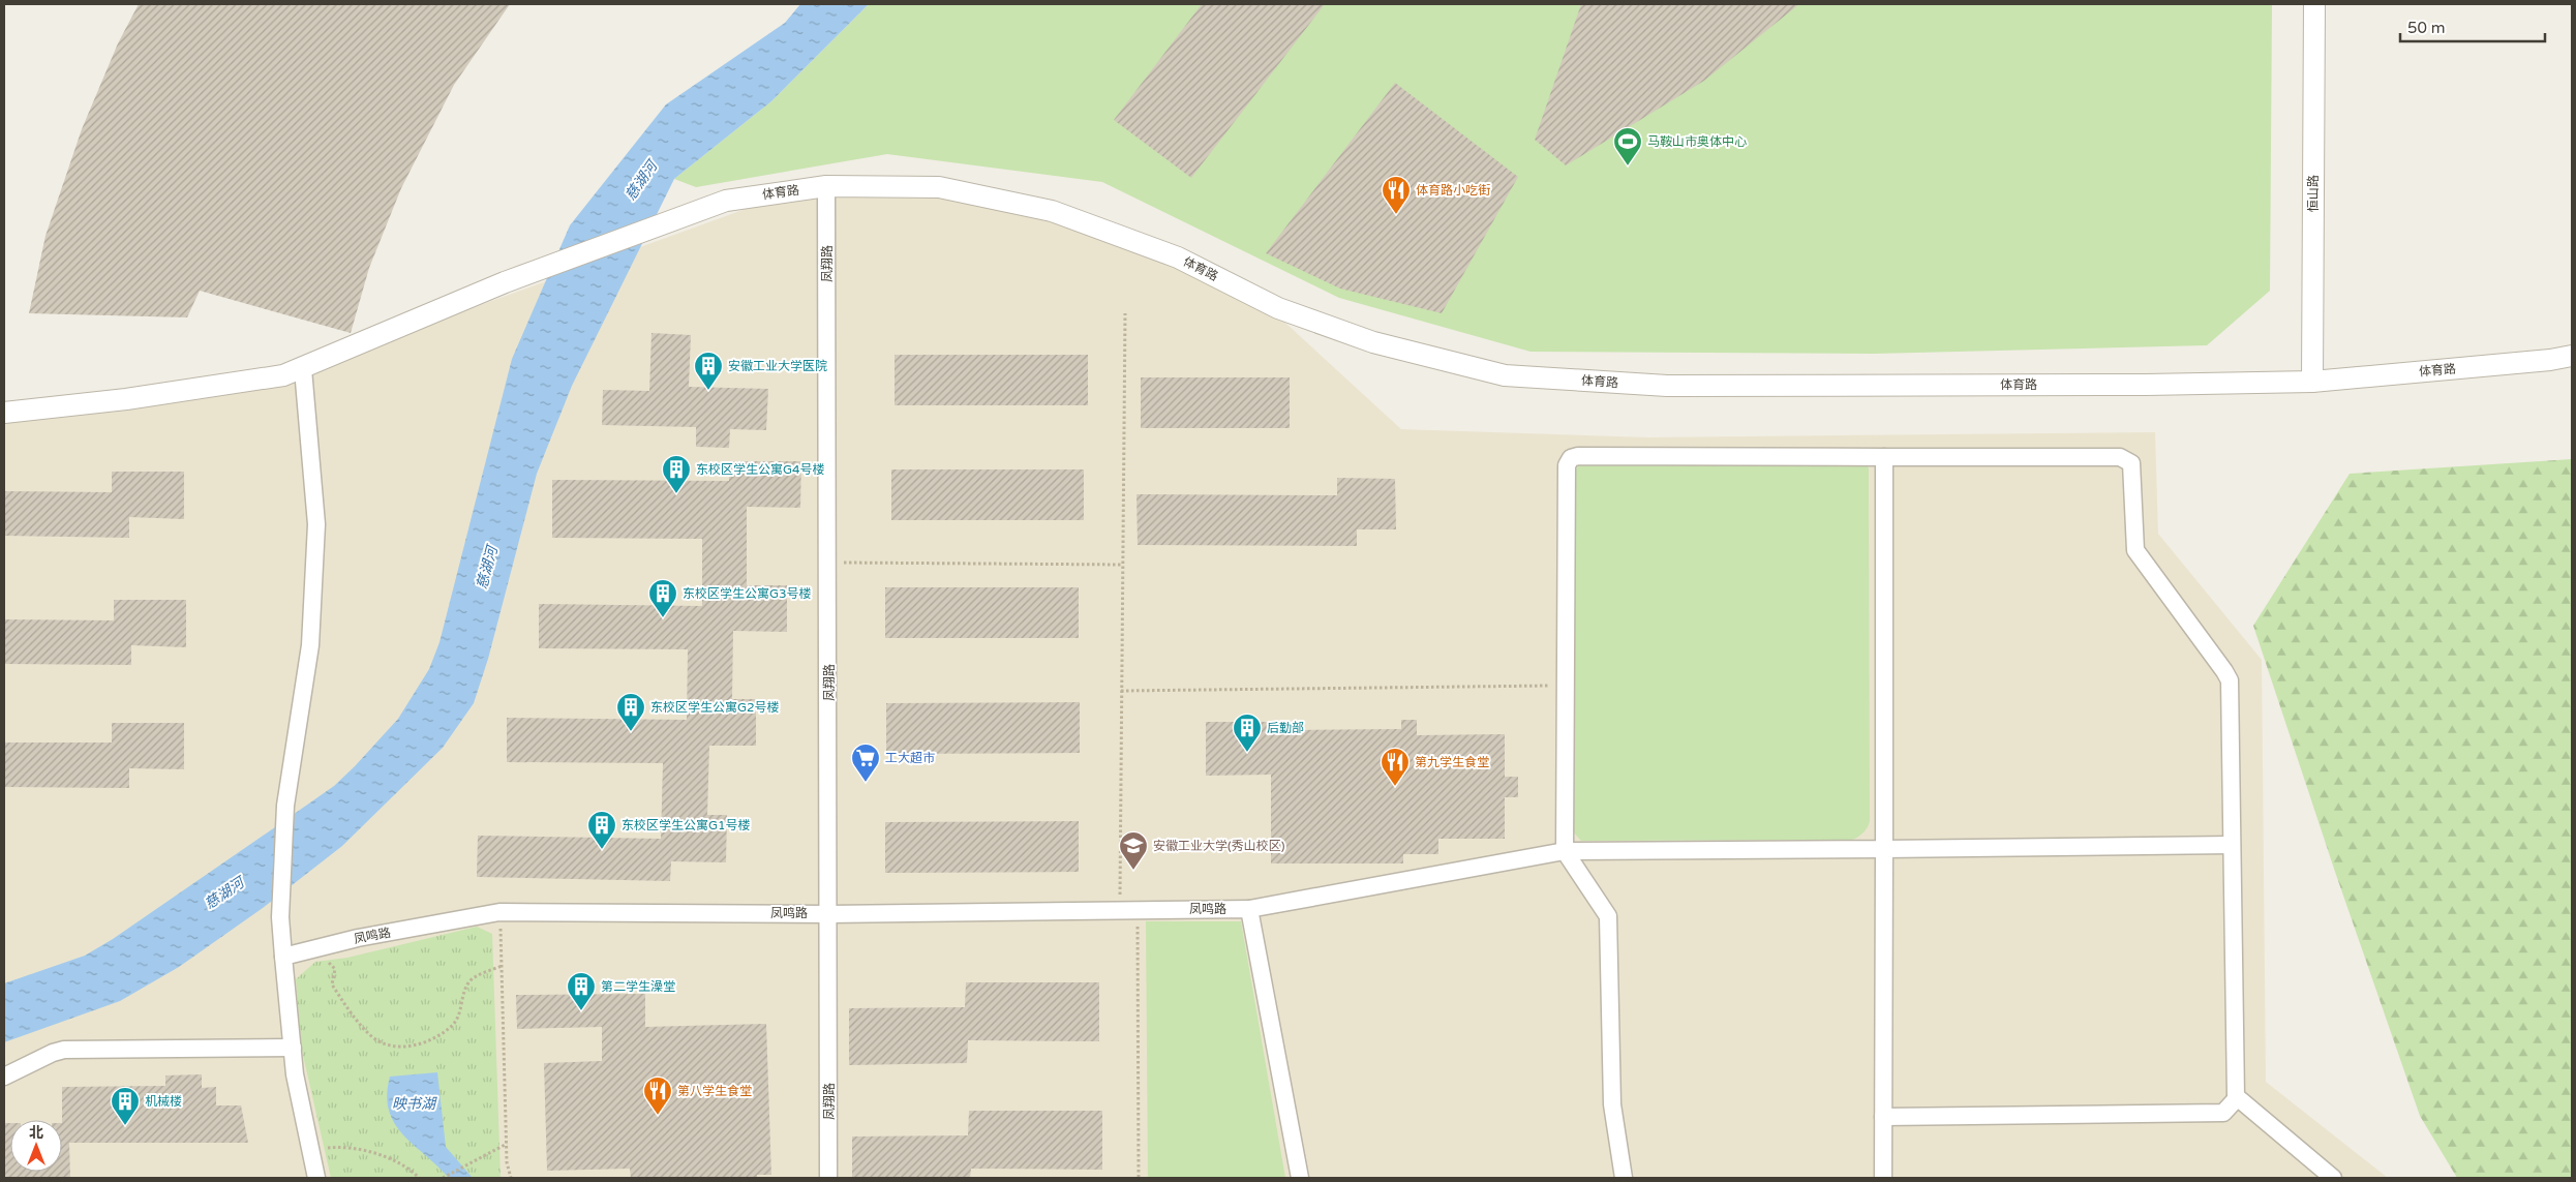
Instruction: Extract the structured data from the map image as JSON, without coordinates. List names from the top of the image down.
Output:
{
  "streets": {
    "street": [
      "体育路",
      "恒山路",
      "凤翔路",
      "凤鸣路"
    ]
  },
  "crossings": [
    ["体育路", "恒山路"],
    ["体育路", "凤翔路"],
    ["凤翔路", "凤鸣路"]
  ],
  "water": ["慈湖河", "映书湖"],
  "places": {
    "sports": ["马鞍山市奥体中心"],
    "restaurant": ["体育路小吃街", "第九学生食堂", "第八学生食堂"],
    "building": [
      "安徽工业大学医院",
      "东校区学生公寓G4号楼",
      "东校区学生公寓G3号楼",
      "东校区学生公寓G2号楼",
      "后勤部",
      "东校区学生公寓G1号楼",
      "第二学生澡堂",
      "机械楼"
    ],
    "supermarket": ["工大超市"],
    "school or university": ["安徽工业大学(秀山校区)"]
  },
  "scale_bar": "50 m",
  "north": "top"
}
